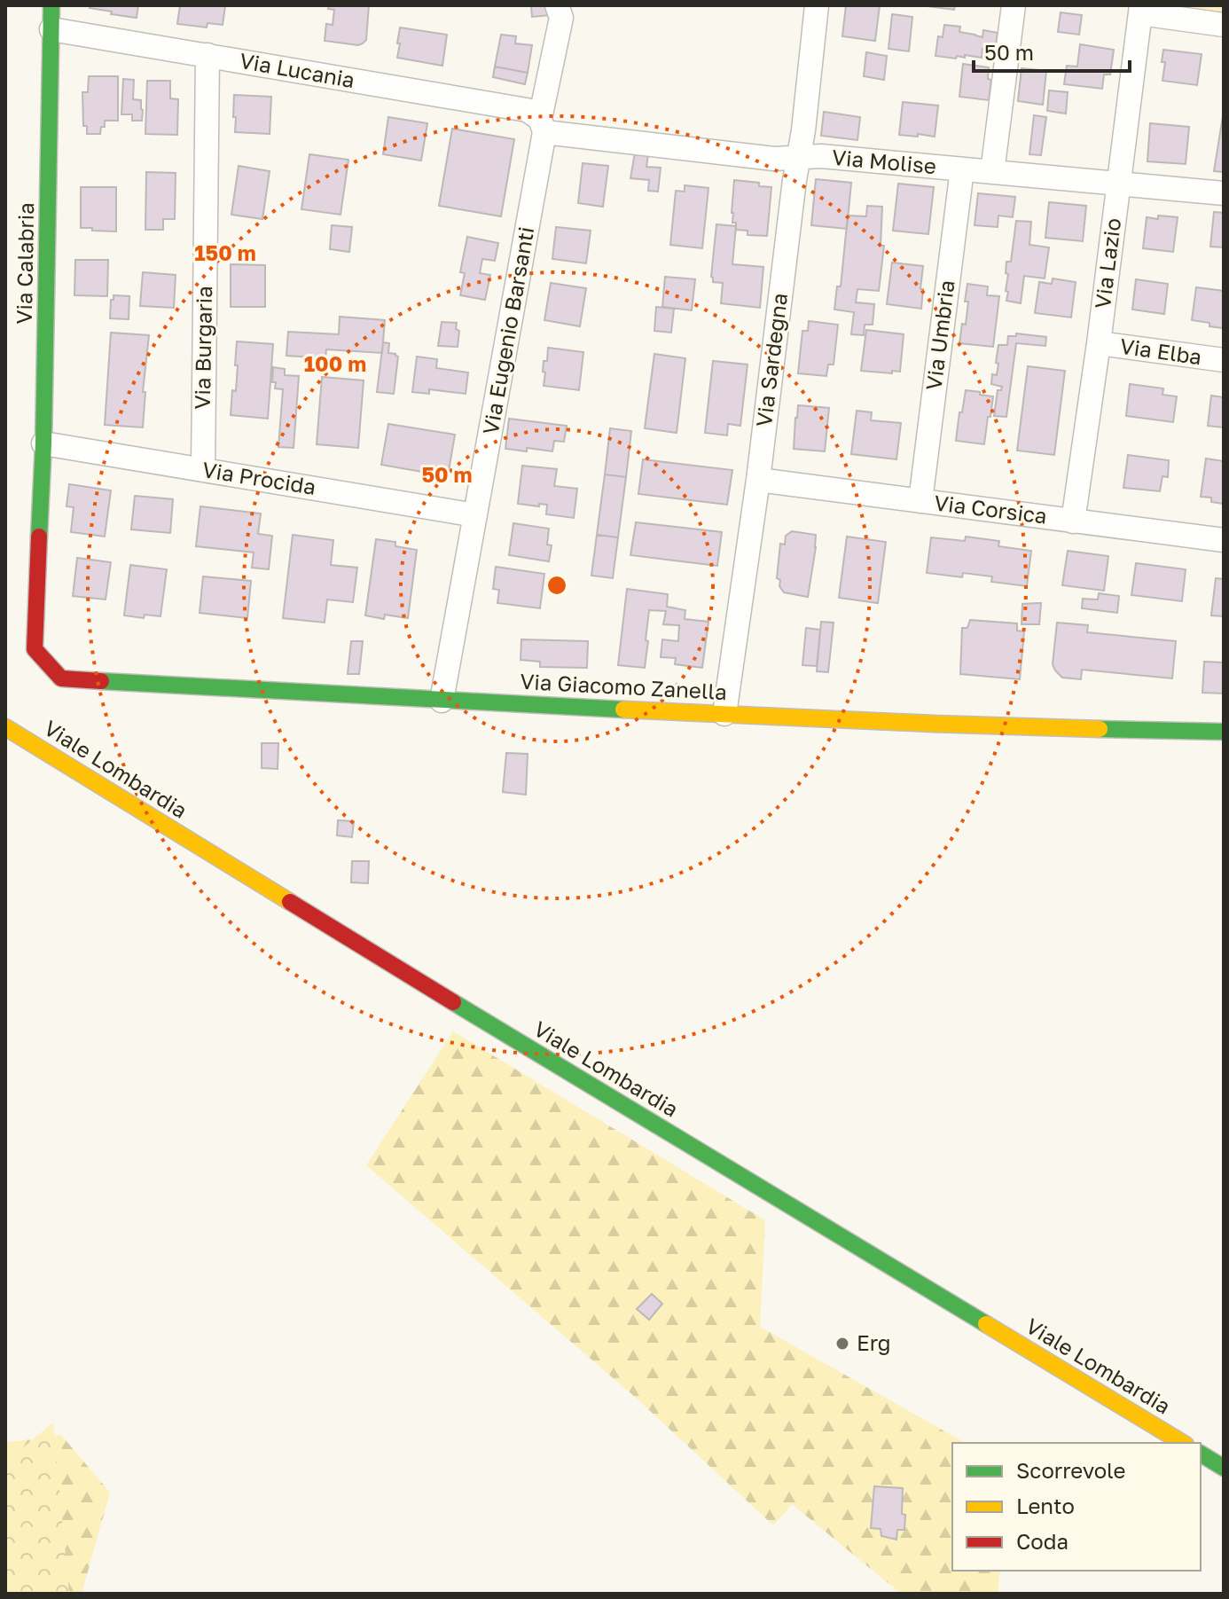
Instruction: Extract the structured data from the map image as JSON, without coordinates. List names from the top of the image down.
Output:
{
  "streets": {
    "street": [
      "Via Lucania",
      "Via Molise",
      "Via Calabria",
      "Via Lazio",
      "Via Eugenio Barsanti",
      "Via Umbria",
      "Via Burgaria",
      "Via Elba",
      "Via Sardegna",
      "Via Procida",
      "Via Corsica",
      "Via Giacomo Zanella",
      "Viale Lombardia"
    ]
  },
  "crossings": [
    ["Via Lucania", "Via Molise"],
    ["Via Lucania", "Via Calabria"],
    ["Via Lucania", "Via Eugenio Barsanti"],
    ["Via Lucania", "Via Burgaria"],
    ["Via Molise", "Via Lazio"],
    ["Via Molise", "Via Eugenio Barsanti"],
    ["Via Molise", "Via Umbria"],
    ["Via Molise", "Via Sardegna"],
    ["Via Calabria", "Via Procida"],
    ["Via Calabria", "Via Giacomo Zanella"],
    ["Via Lazio", "Via Elba"],
    ["Via Lazio", "Via Corsica"],
    ["Via Eugenio Barsanti", "Via Procida"],
    ["Via Eugenio Barsanti", "Via Giacomo Zanella"],
    ["Via Umbria", "Via Corsica"],
    ["Via Burgaria", "Via Procida"],
    ["Via Sardegna", "Via Corsica"],
    ["Via Sardegna", "Via Giacomo Zanella"]
  ],
  "places": ["Erg"],
  "legend": ["Scorrevole", "Lento", "Coda"],
  "scale_bar": "50 m",
  "rings": ["150 m", "100 m", "50 m"]
}
